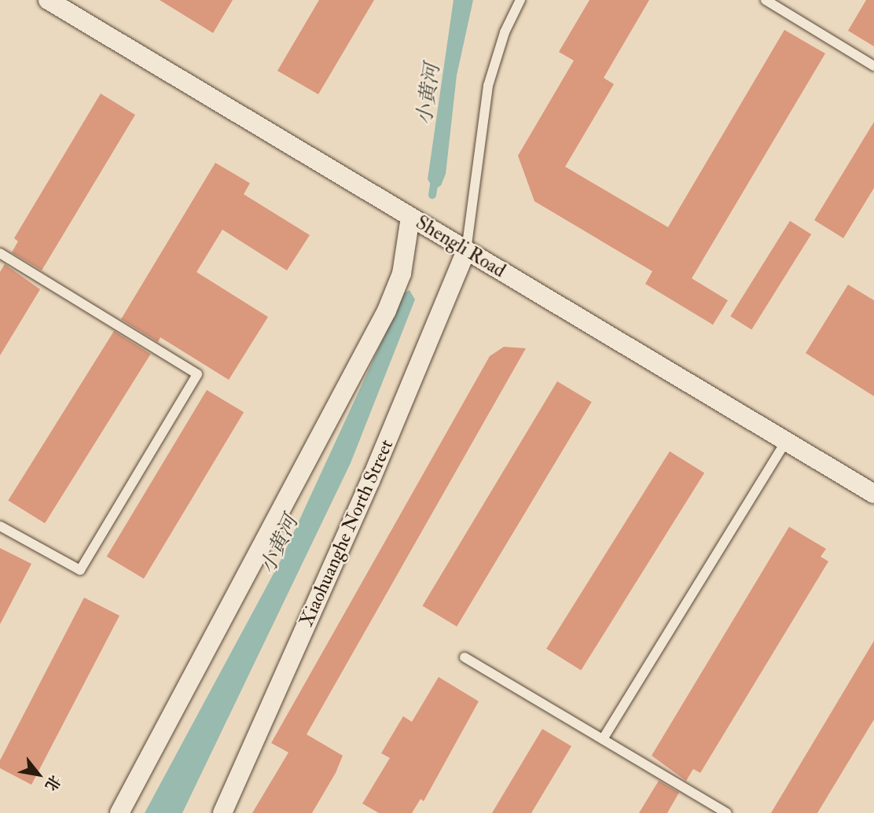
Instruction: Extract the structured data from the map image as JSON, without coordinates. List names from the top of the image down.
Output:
{
  "streets": {
    "street": ["Shengli Road", "Xiaohuanghe North Street"]
  },
  "crossings": [
    ["Shengli Road", "Xiaohuanghe North Street"]
  ],
  "water": ["小黄河"],
  "north": "bottom right"
}
